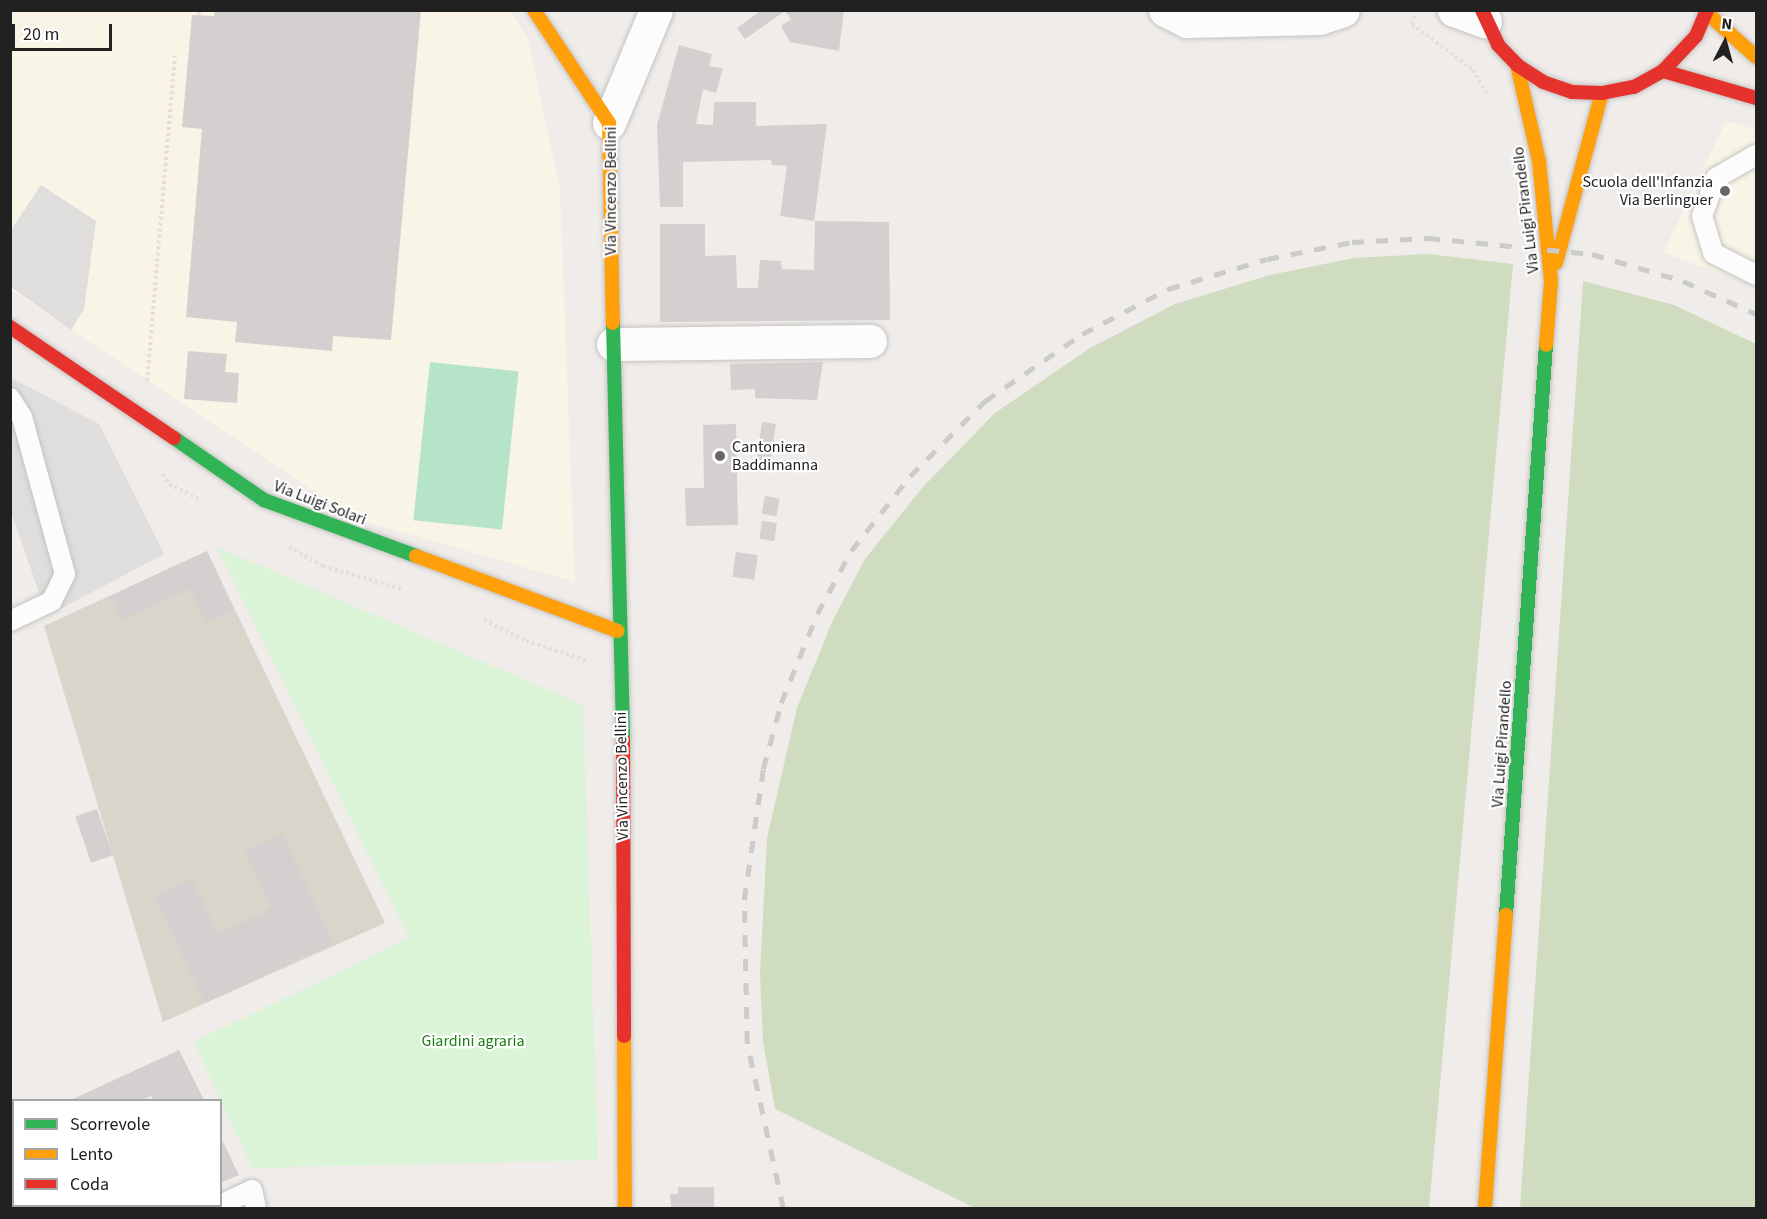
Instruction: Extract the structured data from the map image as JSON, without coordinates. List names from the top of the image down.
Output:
{
  "streets": {
    "main road": ["Via Vincenzo Bellini", "Via Luigi Pirandello", "Via Luigi Solari"]
  },
  "crossings": [
    ["Via Vincenzo Bellini", "Via Luigi Solari"]
  ],
  "parks": ["Giardini agraria"],
  "places": ["Scuola dell'Infanzia Via Berlinguer", "Cantoniera Baddimanna"],
  "legend": ["Scorrevole", "Lento", "Coda"],
  "scale_bar": "20 m",
  "north": "top"
}
